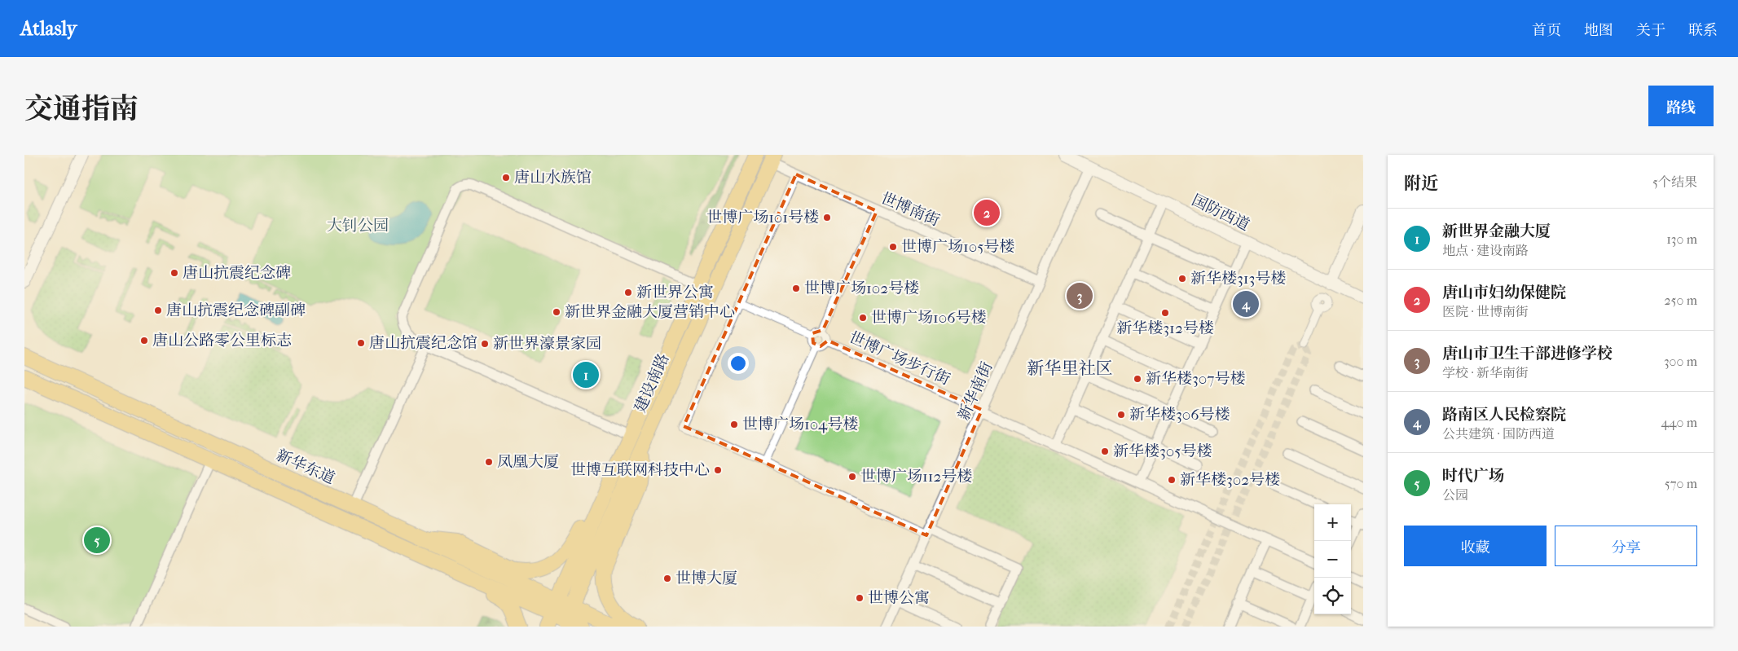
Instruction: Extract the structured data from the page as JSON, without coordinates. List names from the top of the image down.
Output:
{
  "streets": {
    "main road": ["建设南路", "新华东道"],
    "street": [
      "世博南街",
      "国防西道",
      "世博广场步行街",
      "新华南街"
    ]
  },
  "crossings": [
    ["世博南街", "建设南路"],
    ["世博南街", "新华南街"],
    ["国防西道", "新华南街"],
    ["世博广场步行街", "新华南街"],
    ["建设南路", "新华东道"]
  ],
  "districts": ["新华里社区"],
  "parks": ["大钊公园"],
  "places": [
    "唐山水族馆",
    "世博广场101号楼",
    "世博广场105号楼",
    "唐山抗震纪念碑",
    "新华楼313号楼",
    "世博广场102号楼",
    "新世界公寓",
    "唐山抗震纪念碑副碑",
    "新世界金融大厦营销中心",
    "新华楼312号楼",
    "世博广场106号楼",
    "唐山公路零公里标志",
    "唐山抗震纪念馆",
    "新世界濠景家园",
    "新华楼307号楼",
    "新华楼306号楼",
    "世博广场104号楼",
    "新华楼305号楼",
    "凤凰大厦",
    "世博互联网科技中心",
    "世博广场112号楼",
    "新华楼302号楼",
    "世博大厦",
    "世博公寓"
  ],
  "page": {
    "header": "Atlasly",
    "nav": [
      "首页",
      "地图",
      "关于",
      "联系"
    ],
    "title": "交通指南",
    "buttons": [
      "路线",
      ["收藏", "分享"]
    ],
    "heading": ["附近", "5个结果"],
    "pins": [
      "2",
      "3",
      "4",
      "1",
      "5"
    ],
    "list": [
      {
        "mark": "1",
        "name": "新世界金融大厦",
        "note": "地点 · 建设南路",
        "value": "130 m"
      },
      {
        "mark": "2",
        "name": "唐山市妇幼保健院",
        "note": "医院 · 世博南街",
        "value": "250 m"
      },
      {
        "mark": "3",
        "name": "唐山市卫生干部进修学校",
        "note": "学校 · 新华南街",
        "value": "300 m"
      },
      {
        "mark": "4",
        "name": "路南区人民检察院",
        "note": "公共建筑 · 国防西道",
        "value": "440 m"
      },
      {
        "mark": "5",
        "name": "时代广场",
        "note": "公园",
        "value": "570 m"
      }
    ],
    "map_buttons": ["+", "−"]
  }
}
